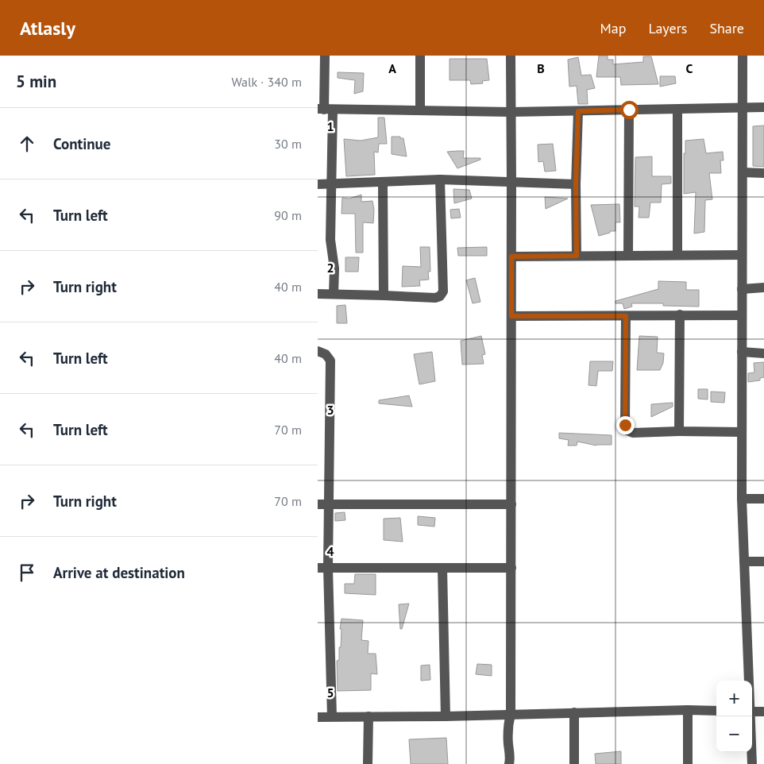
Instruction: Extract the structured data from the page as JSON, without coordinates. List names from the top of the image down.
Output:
{
  "page": {
    "header": "Atlasly",
    "nav": ["Map", "Layers", "Share"],
    "heading": ["5 min", "Walk · 340 m"],
    "list": [
      ["Continue", "30 m"],
      ["Turn left", "90 m"],
      ["Turn right", "40 m"],
      ["Turn left", "40 m"],
      ["Turn left", "70 m"],
      ["Turn right", "70 m"],
      "Arrive at destination"
    ],
    "map_buttons": ["+", "−"]
  },
  "grid": {
    "columns": ["A", "B", "C"],
    "rows": [
      "1",
      "2",
      "3",
      "4",
      "5"
    ]
  }
}
